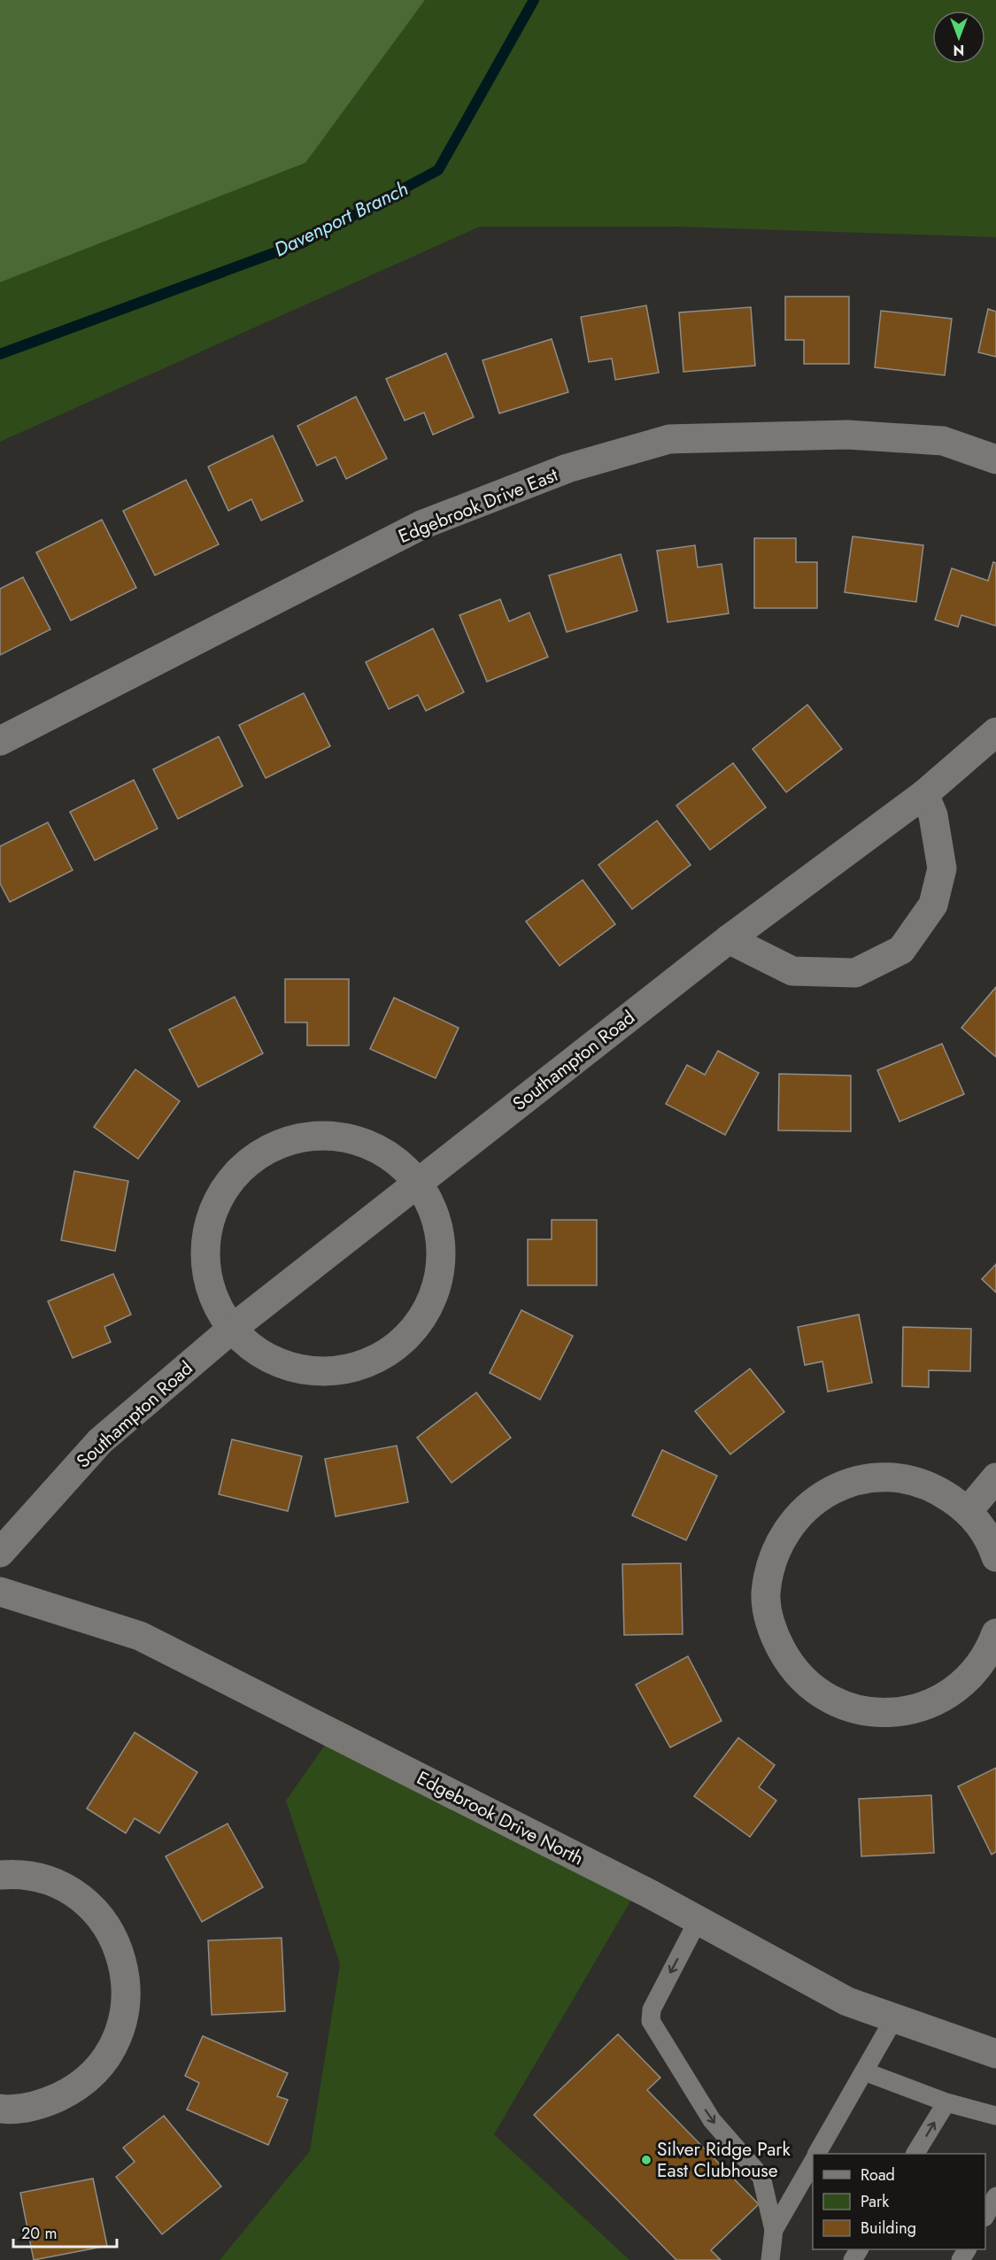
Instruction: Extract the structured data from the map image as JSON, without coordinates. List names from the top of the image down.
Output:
{
  "streets": {
    "street": ["Edgebrook Drive East", "Southampton Road", "Edgebrook Drive North"]
  },
  "water": ["Davenport Branch"],
  "places": ["Silver Ridge Park East Clubhouse"],
  "legend": ["Road", "Park", "Building"],
  "scale_bar": "20 m",
  "north": "bottom"
}
